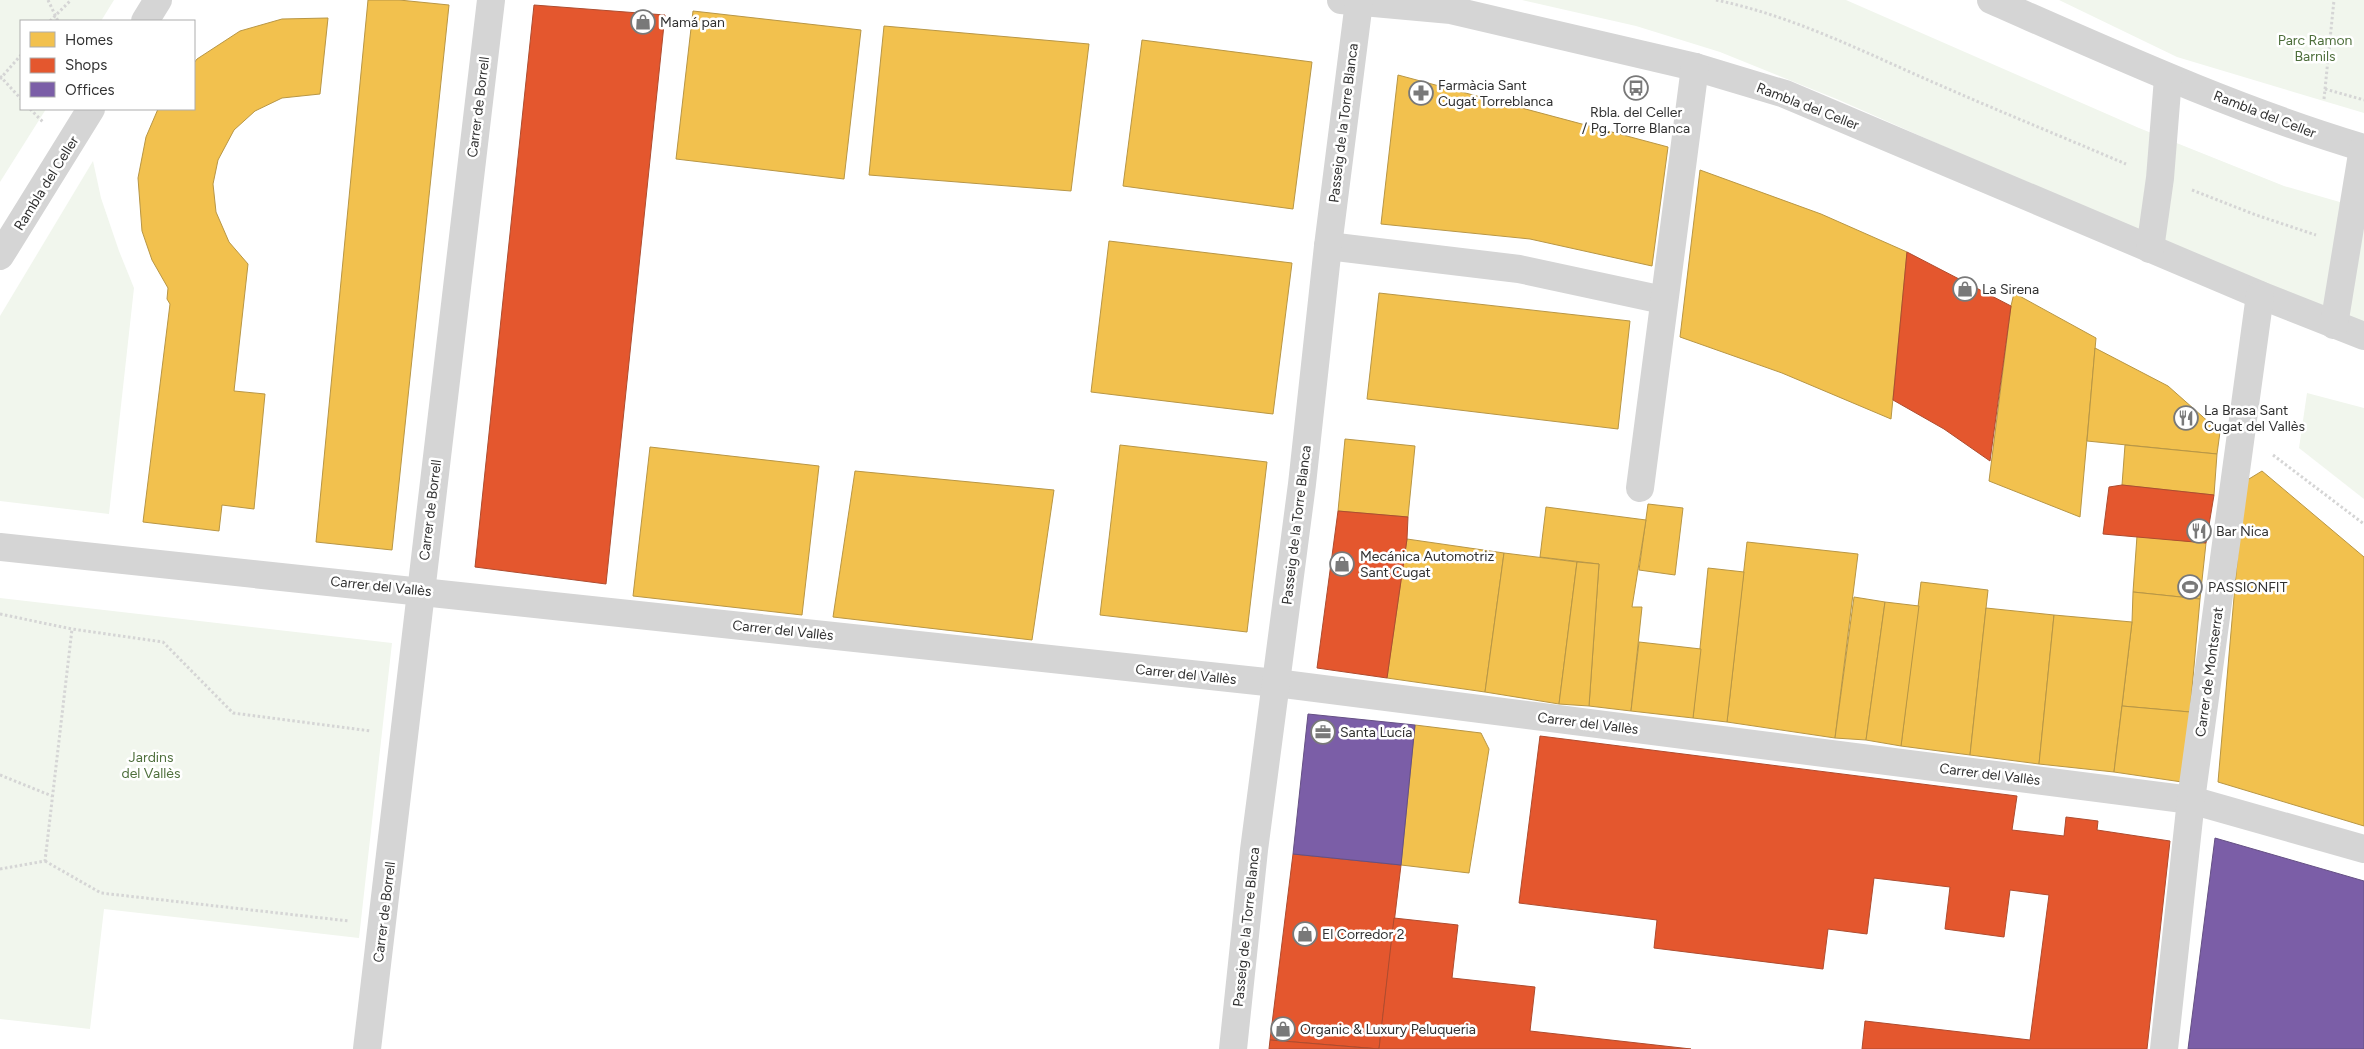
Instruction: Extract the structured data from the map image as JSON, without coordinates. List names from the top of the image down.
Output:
{
  "streets": {
    "street": [
      "Rambla del Celler",
      "Carrer de Borrell",
      "Passeig de la Torre Blanca",
      "Carrer del Vallès",
      "Carrer de Montserrat"
    ]
  },
  "crossings": [
    ["Rambla del Celler", "Passeig de la Torre Blanca"],
    ["Rambla del Celler", "Carrer de Montserrat"],
    ["Carrer de Borrell", "Carrer del Vallès"],
    ["Passeig de la Torre Blanca", "Carrer del Vallès"],
    ["Carrer del Vallès", "Carrer de Montserrat"]
  ],
  "parks": ["Parc Ramon Barnils", "Jardins del Vallès"],
  "places": {
    "shop": [
      "Mamá pan",
      "La Sirena",
      "Mecánica Automotriz Sant Cugat",
      "El Corredor 2",
      "Organic & Luxury Peluqueria"
    ],
    "bus stop": ["Rbla. del Celler / Pg. Torre Blanca"],
    "pharmacy": ["Farmàcia Sant Cugat Torreblanca"],
    "restaurant": ["La Brasa Sant Cugat del Vallès", "Bar Nica"],
    "sports": ["PASSIONFIT"],
    "office": ["Santa Lucía"]
  },
  "legend": ["Homes", "Shops", "Offices"]
}
